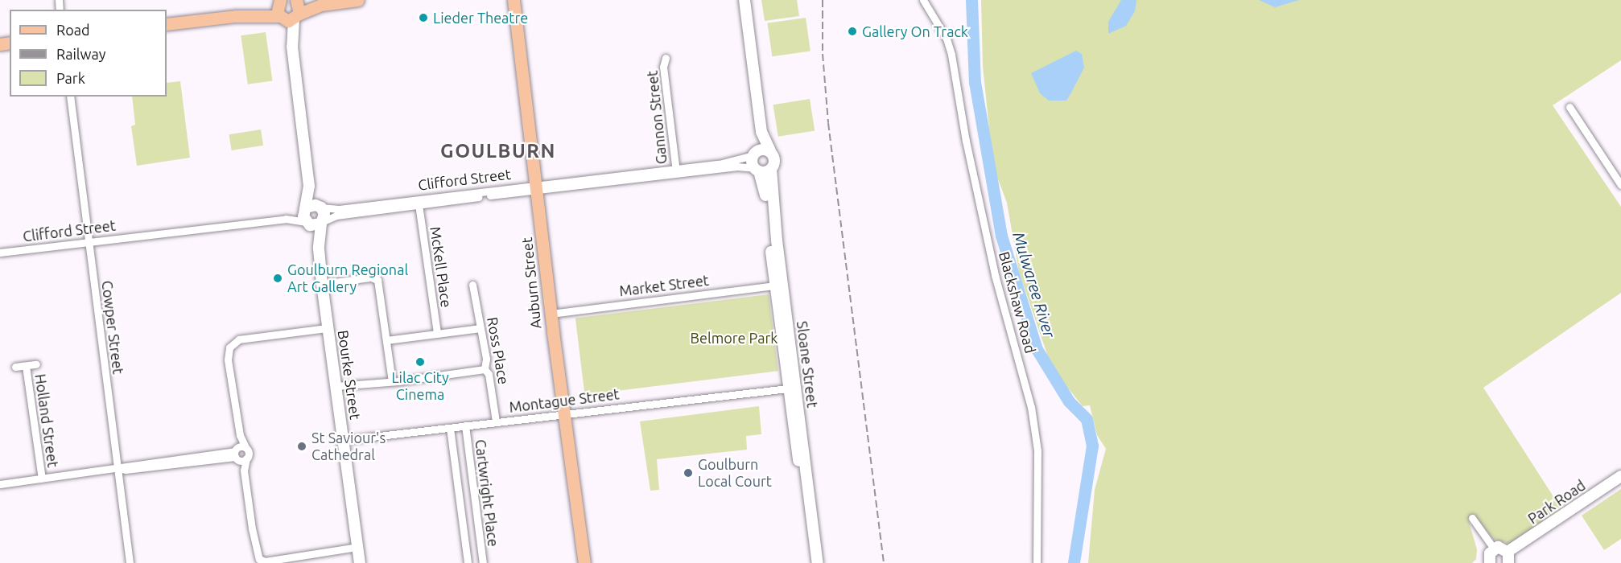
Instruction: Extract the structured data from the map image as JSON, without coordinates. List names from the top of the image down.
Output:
{
  "streets": {
    "main road": ["Auburn Street"],
    "street": [
      "Gannon Street",
      "Clifford Street",
      "McKell Place",
      "Market Street",
      "Blackshaw Road",
      "Cowper Street",
      "Ross Place",
      "Sloane Street",
      "Bourke Street",
      "Montague Street",
      "Holland Street",
      "Cartwright Place",
      "Park Road"
    ]
  },
  "crossings": [
    ["Gannon Street", "Clifford Street"],
    ["Clifford Street", "McKell Place"],
    ["Clifford Street", "Auburn Street"],
    ["Clifford Street", "Cowper Street"],
    ["Clifford Street", "Sloane Street"],
    ["Clifford Street", "Bourke Street"],
    ["Auburn Street", "Market Street"],
    ["Auburn Street", "Montague Street"],
    ["Market Street", "Sloane Street"],
    ["Ross Place", "Montague Street"],
    ["Sloane Street", "Montague Street"],
    ["Bourke Street", "Montague Street"],
    ["Montague Street", "Cartwright Place"]
  ],
  "districts": ["GOULBURN"],
  "water": ["Mulwaree River"],
  "parks": ["Belmore Park"],
  "places": [
    "Lieder Theatre",
    "Gallery On Track",
    "Goulburn Regional Art Gallery",
    "Lilac City Cinema",
    "St Saviour's Cathedral",
    "Goulburn Local Court"
  ],
  "legend": ["Road", "Railway", "Park"]
}
